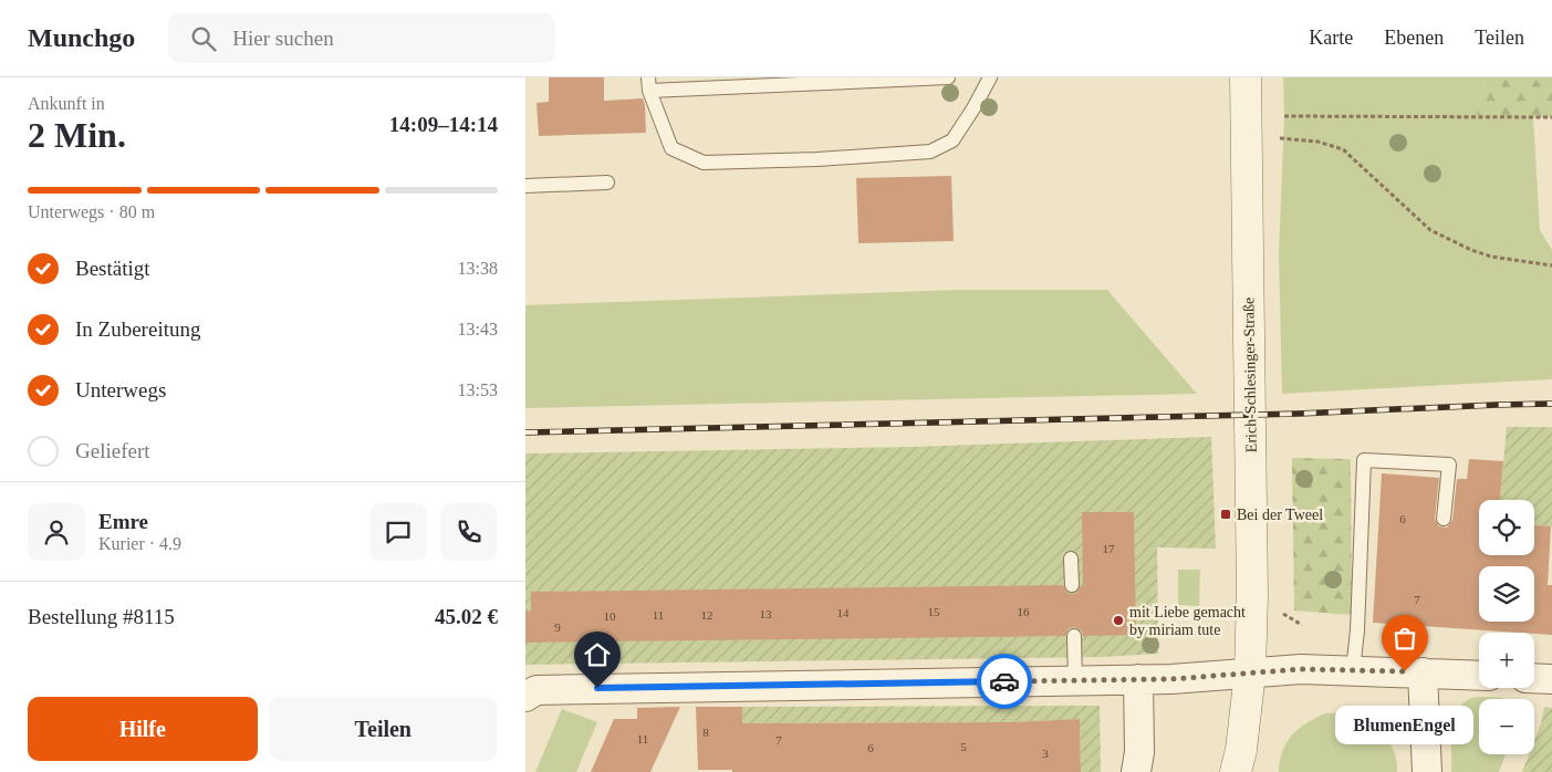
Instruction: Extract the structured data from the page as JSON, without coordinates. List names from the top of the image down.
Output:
{
  "streets": {
    "street": ["Erich-Schlesinger-Straße"]
  },
  "places": {
    "transit": ["Bei der Tweel"],
    "other": ["mit Liebe gemacht by miriam tute", "BlumenEngel"]
  },
  "house_numbers": [
    "6",
    "17",
    "7",
    "15",
    "16",
    "14",
    "13",
    "11",
    "12",
    "10",
    "9",
    "8",
    "11",
    "7",
    "5",
    "6",
    "3"
  ],
  "page": {
    "header": "Munchgo",
    "search": "Hier suchen",
    "nav": ["Karte", "Ebenen", "Teilen"],
    "heading": ["2 Min.", "Ankunft in", "14:09–14:14"],
    "panel": [
      "Emre",
      "Kurier · 4.9",
      "Bestellung #8115",
      "45.02 €"
    ],
    "bar": "Unterwegs · 80 m",
    "list": [
      ["Bestätigt", "13:38"],
      ["In Zubereitung", "13:43"],
      ["Unterwegs", "13:53"],
      "Geliefert"
    ],
    "map_buttons": ["+", "−"],
    "buttons": ["Hilfe", "Teilen"],
    "bubble": "BlumenEngel"
  }
}
